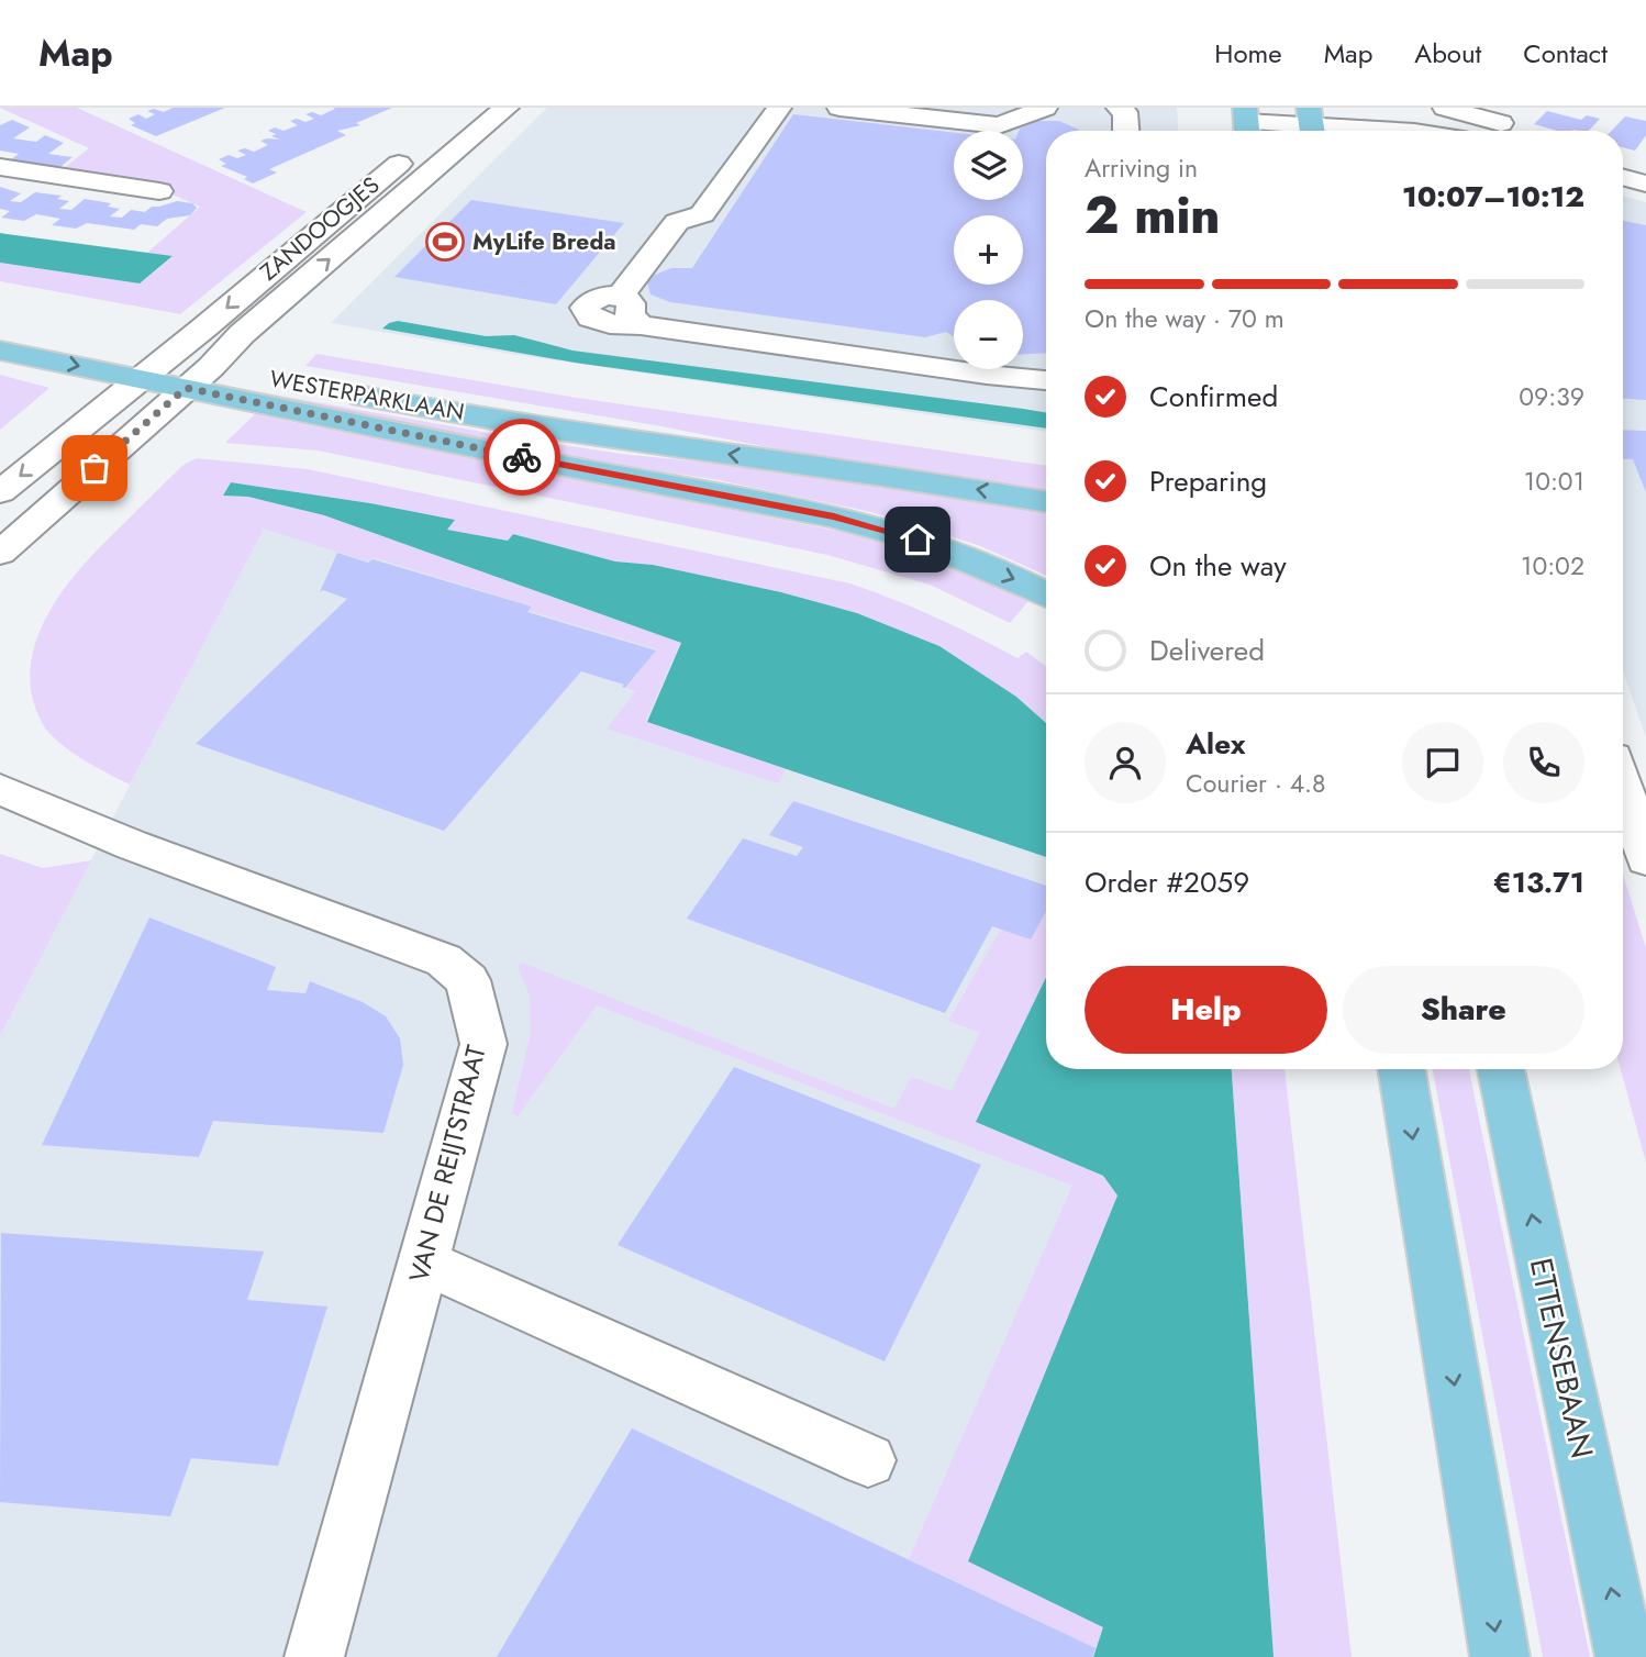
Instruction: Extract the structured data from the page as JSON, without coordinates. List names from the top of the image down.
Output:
{
  "streets": {
    "main road": ["WESTERPARKLAAN", "ETTENSEBAAN"],
    "street": ["ZANDOOGJES", "VAN DE REIJTSTRAAT"]
  },
  "crossings": [
    ["ZANDOOGJES", "WESTERPARKLAAN"]
  ],
  "places": {
    "sports": ["MyLife Breda"]
  },
  "page": {
    "header": "Map",
    "nav": [
      "Home",
      "Map",
      "About",
      "Contact"
    ],
    "map_buttons": ["+", "−"],
    "heading": ["2 min", "Arriving in", "10:07–10:12"],
    "panel": [
      "Alex",
      "Courier · 4.8",
      "Order #2059",
      "€13.71"
    ],
    "bar": "On the way · 70 m",
    "list": [
      ["Confirmed", "09:39"],
      ["Preparing", "10:01"],
      ["On the way", "10:02"],
      "Delivered"
    ],
    "buttons": ["Help", "Share"]
  }
}
